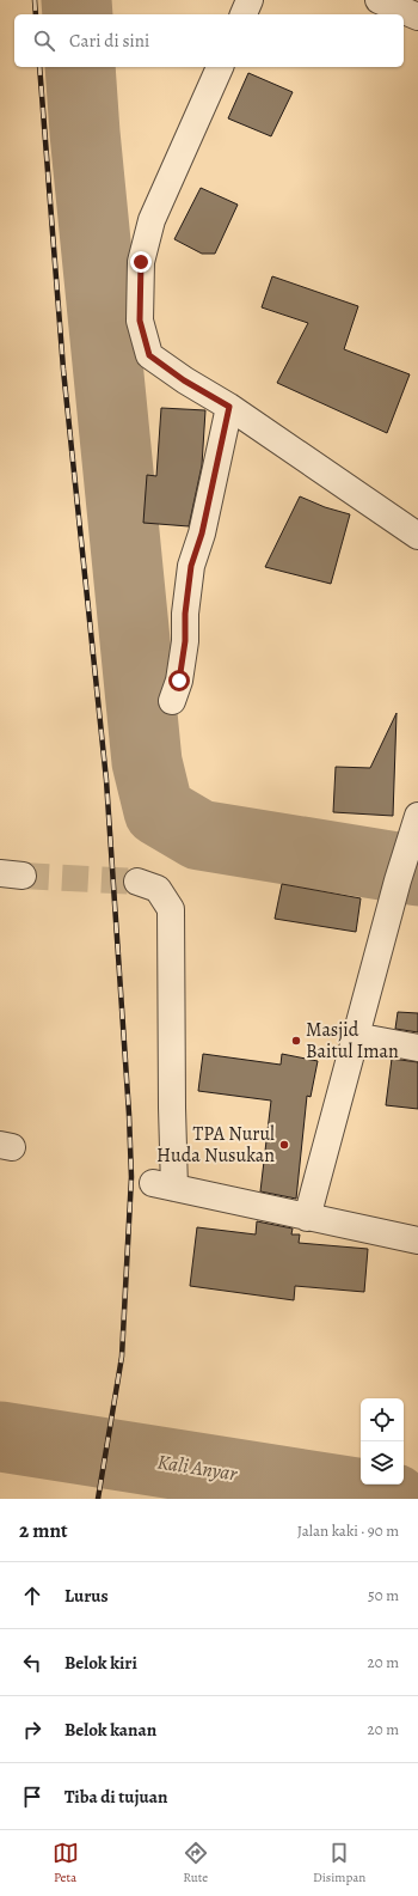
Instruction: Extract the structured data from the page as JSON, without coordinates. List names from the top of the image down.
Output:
{
  "water": ["Kali Anyar"],
  "places": ["Masjid Baitul Iman", "TPA Nurul Huda Nusukan"],
  "page": {
    "search": "Cari di sini",
    "heading": ["2 mnt", "Jalan kaki · 90 m"],
    "list": [
      ["Lurus", "50 m"],
      ["Belok kiri", "20 m"],
      ["Belok kanan", "20 m"],
      "Tiba di tujuan"
    ],
    "nav": ["Peta", "Rute", "Disimpan"]
  }
}
